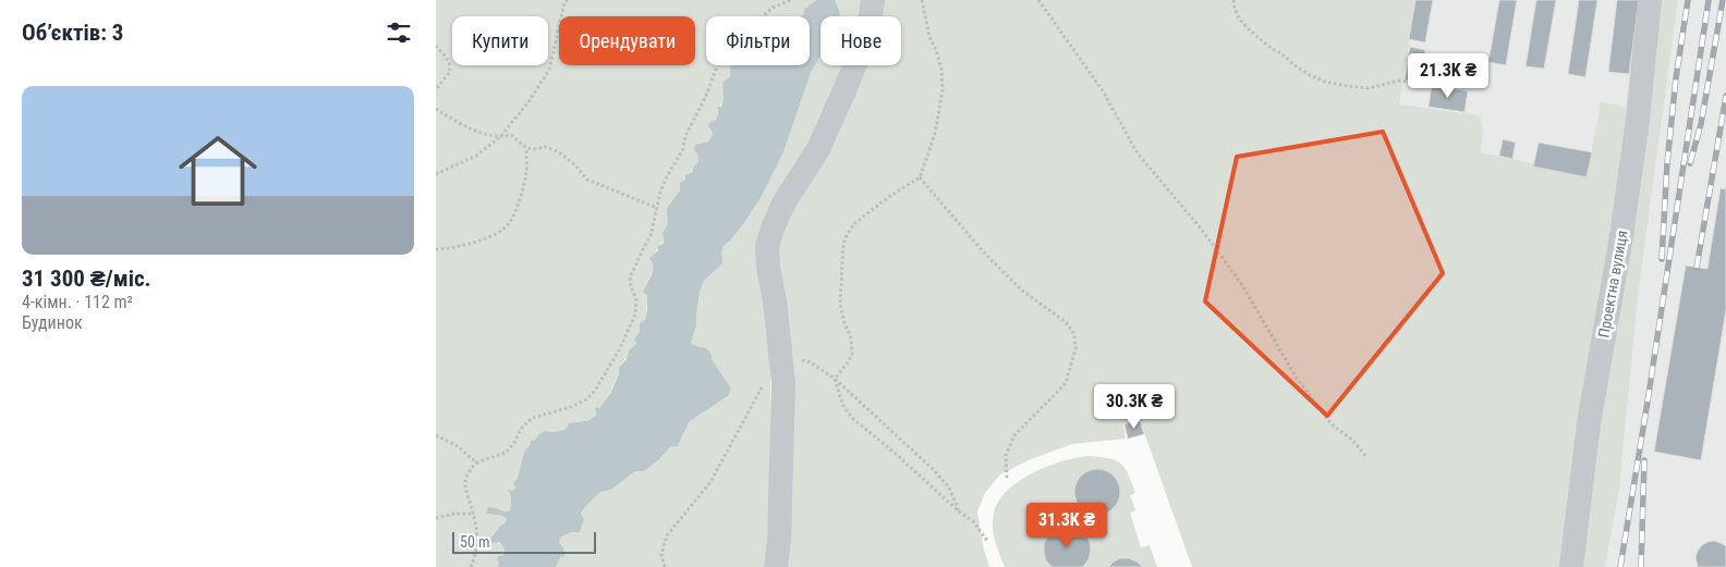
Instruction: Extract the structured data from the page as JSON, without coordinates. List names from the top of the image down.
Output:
{
  "streets": {
    "lane": ["Проектна вулиця"]
  },
  "scale_bar": "50 m",
  "page": {
    "heading": "Об’єктів: 3",
    "chip": [
      "Купити",
      "Орендувати",
      "Фільтри",
      "Нове"
    ],
    "price": ["21.3K ₴", "30.3K ₴", "31.3K ₴"],
    "list": [
      {
        "name": "31 300 ₴/міс.",
        "note": "4-кімн. · 112 m² · Будинок"
      }
    ],
    "scale": "50 m"
  }
}
